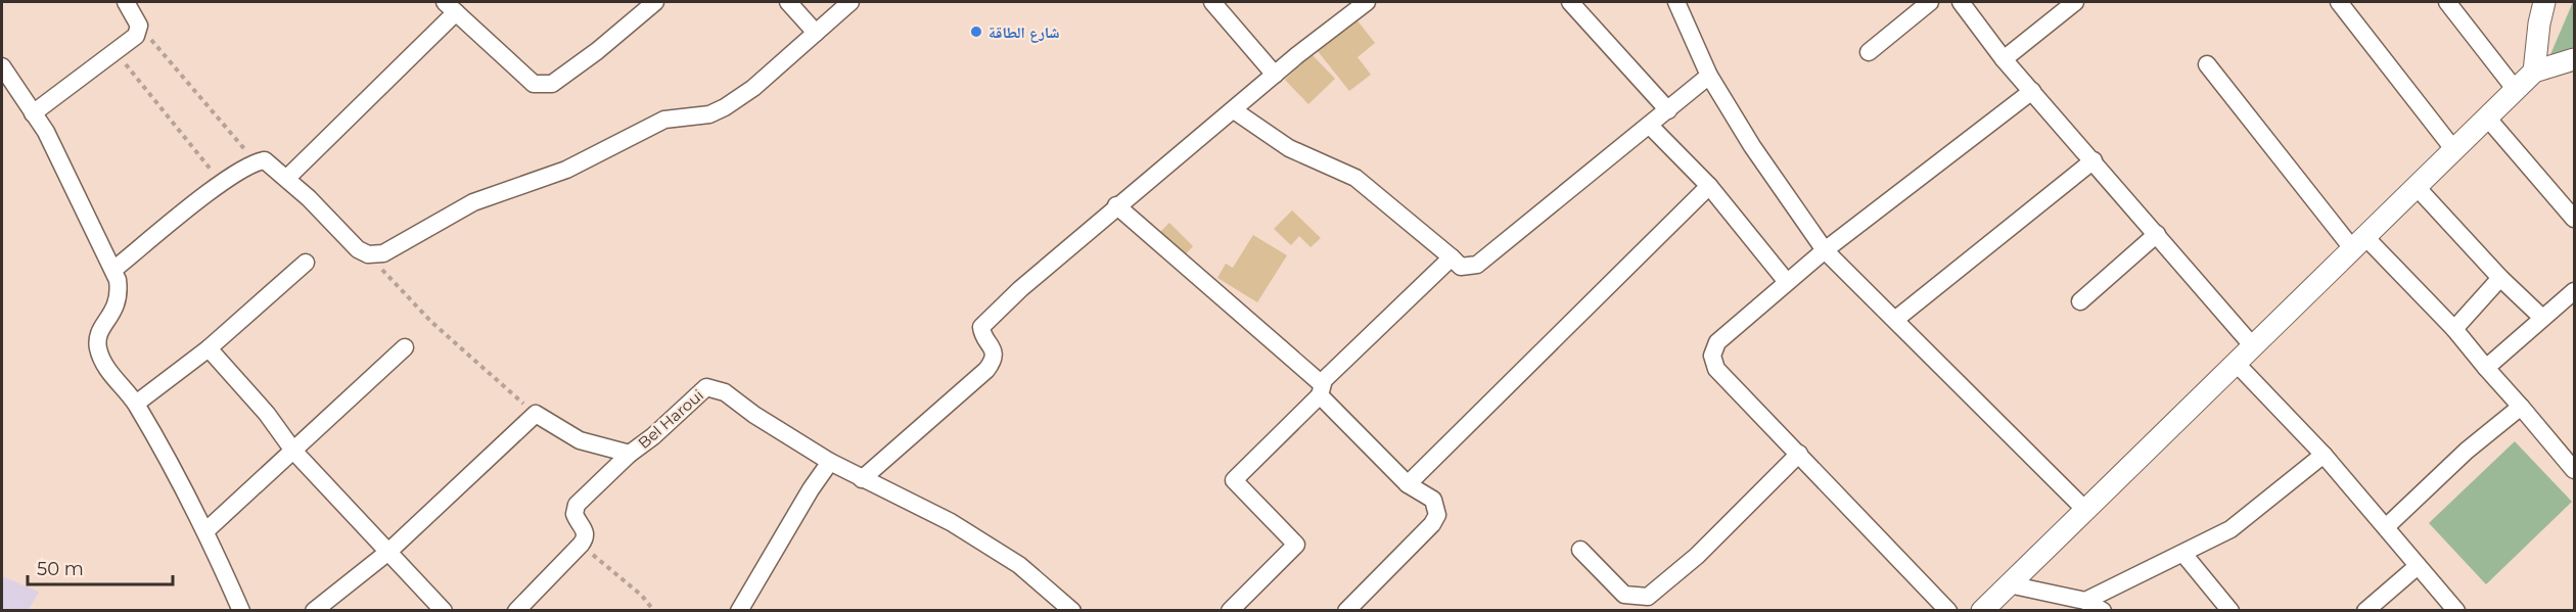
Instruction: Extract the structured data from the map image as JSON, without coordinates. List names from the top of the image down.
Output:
{
  "streets": {
    "street": ["Bel Haroui"]
  },
  "places": ["شارع الطاقة"],
  "scale_bar": "50 m"
}
